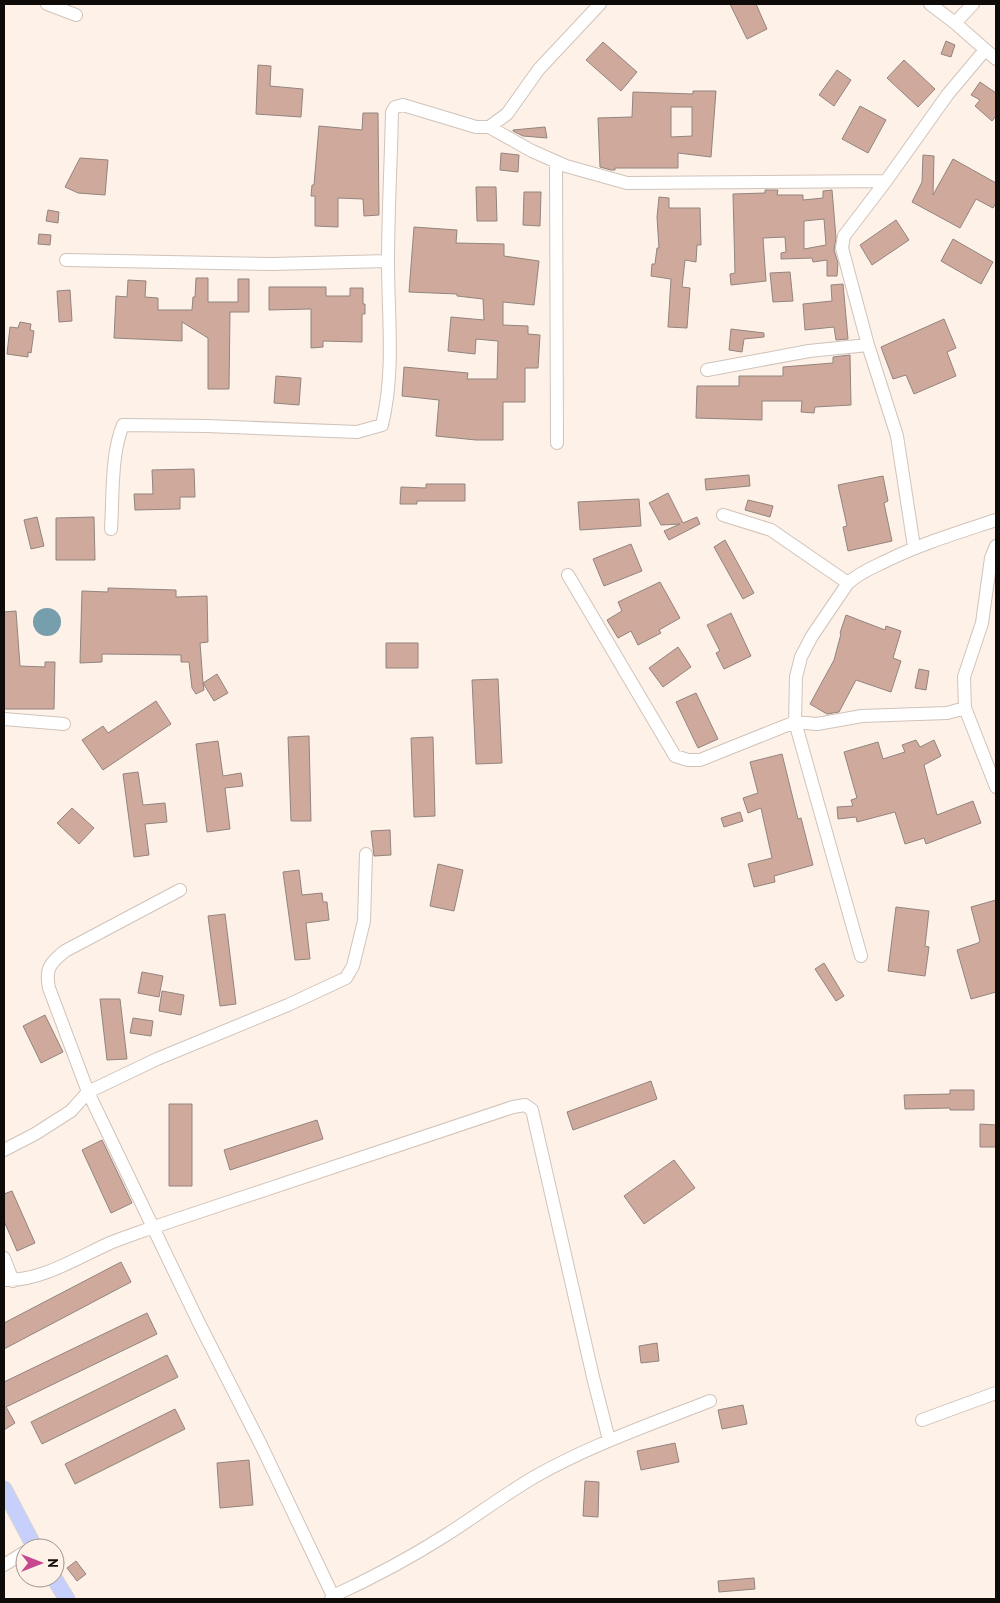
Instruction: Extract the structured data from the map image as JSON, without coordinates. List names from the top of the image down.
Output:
{
  "north": "right"
}
